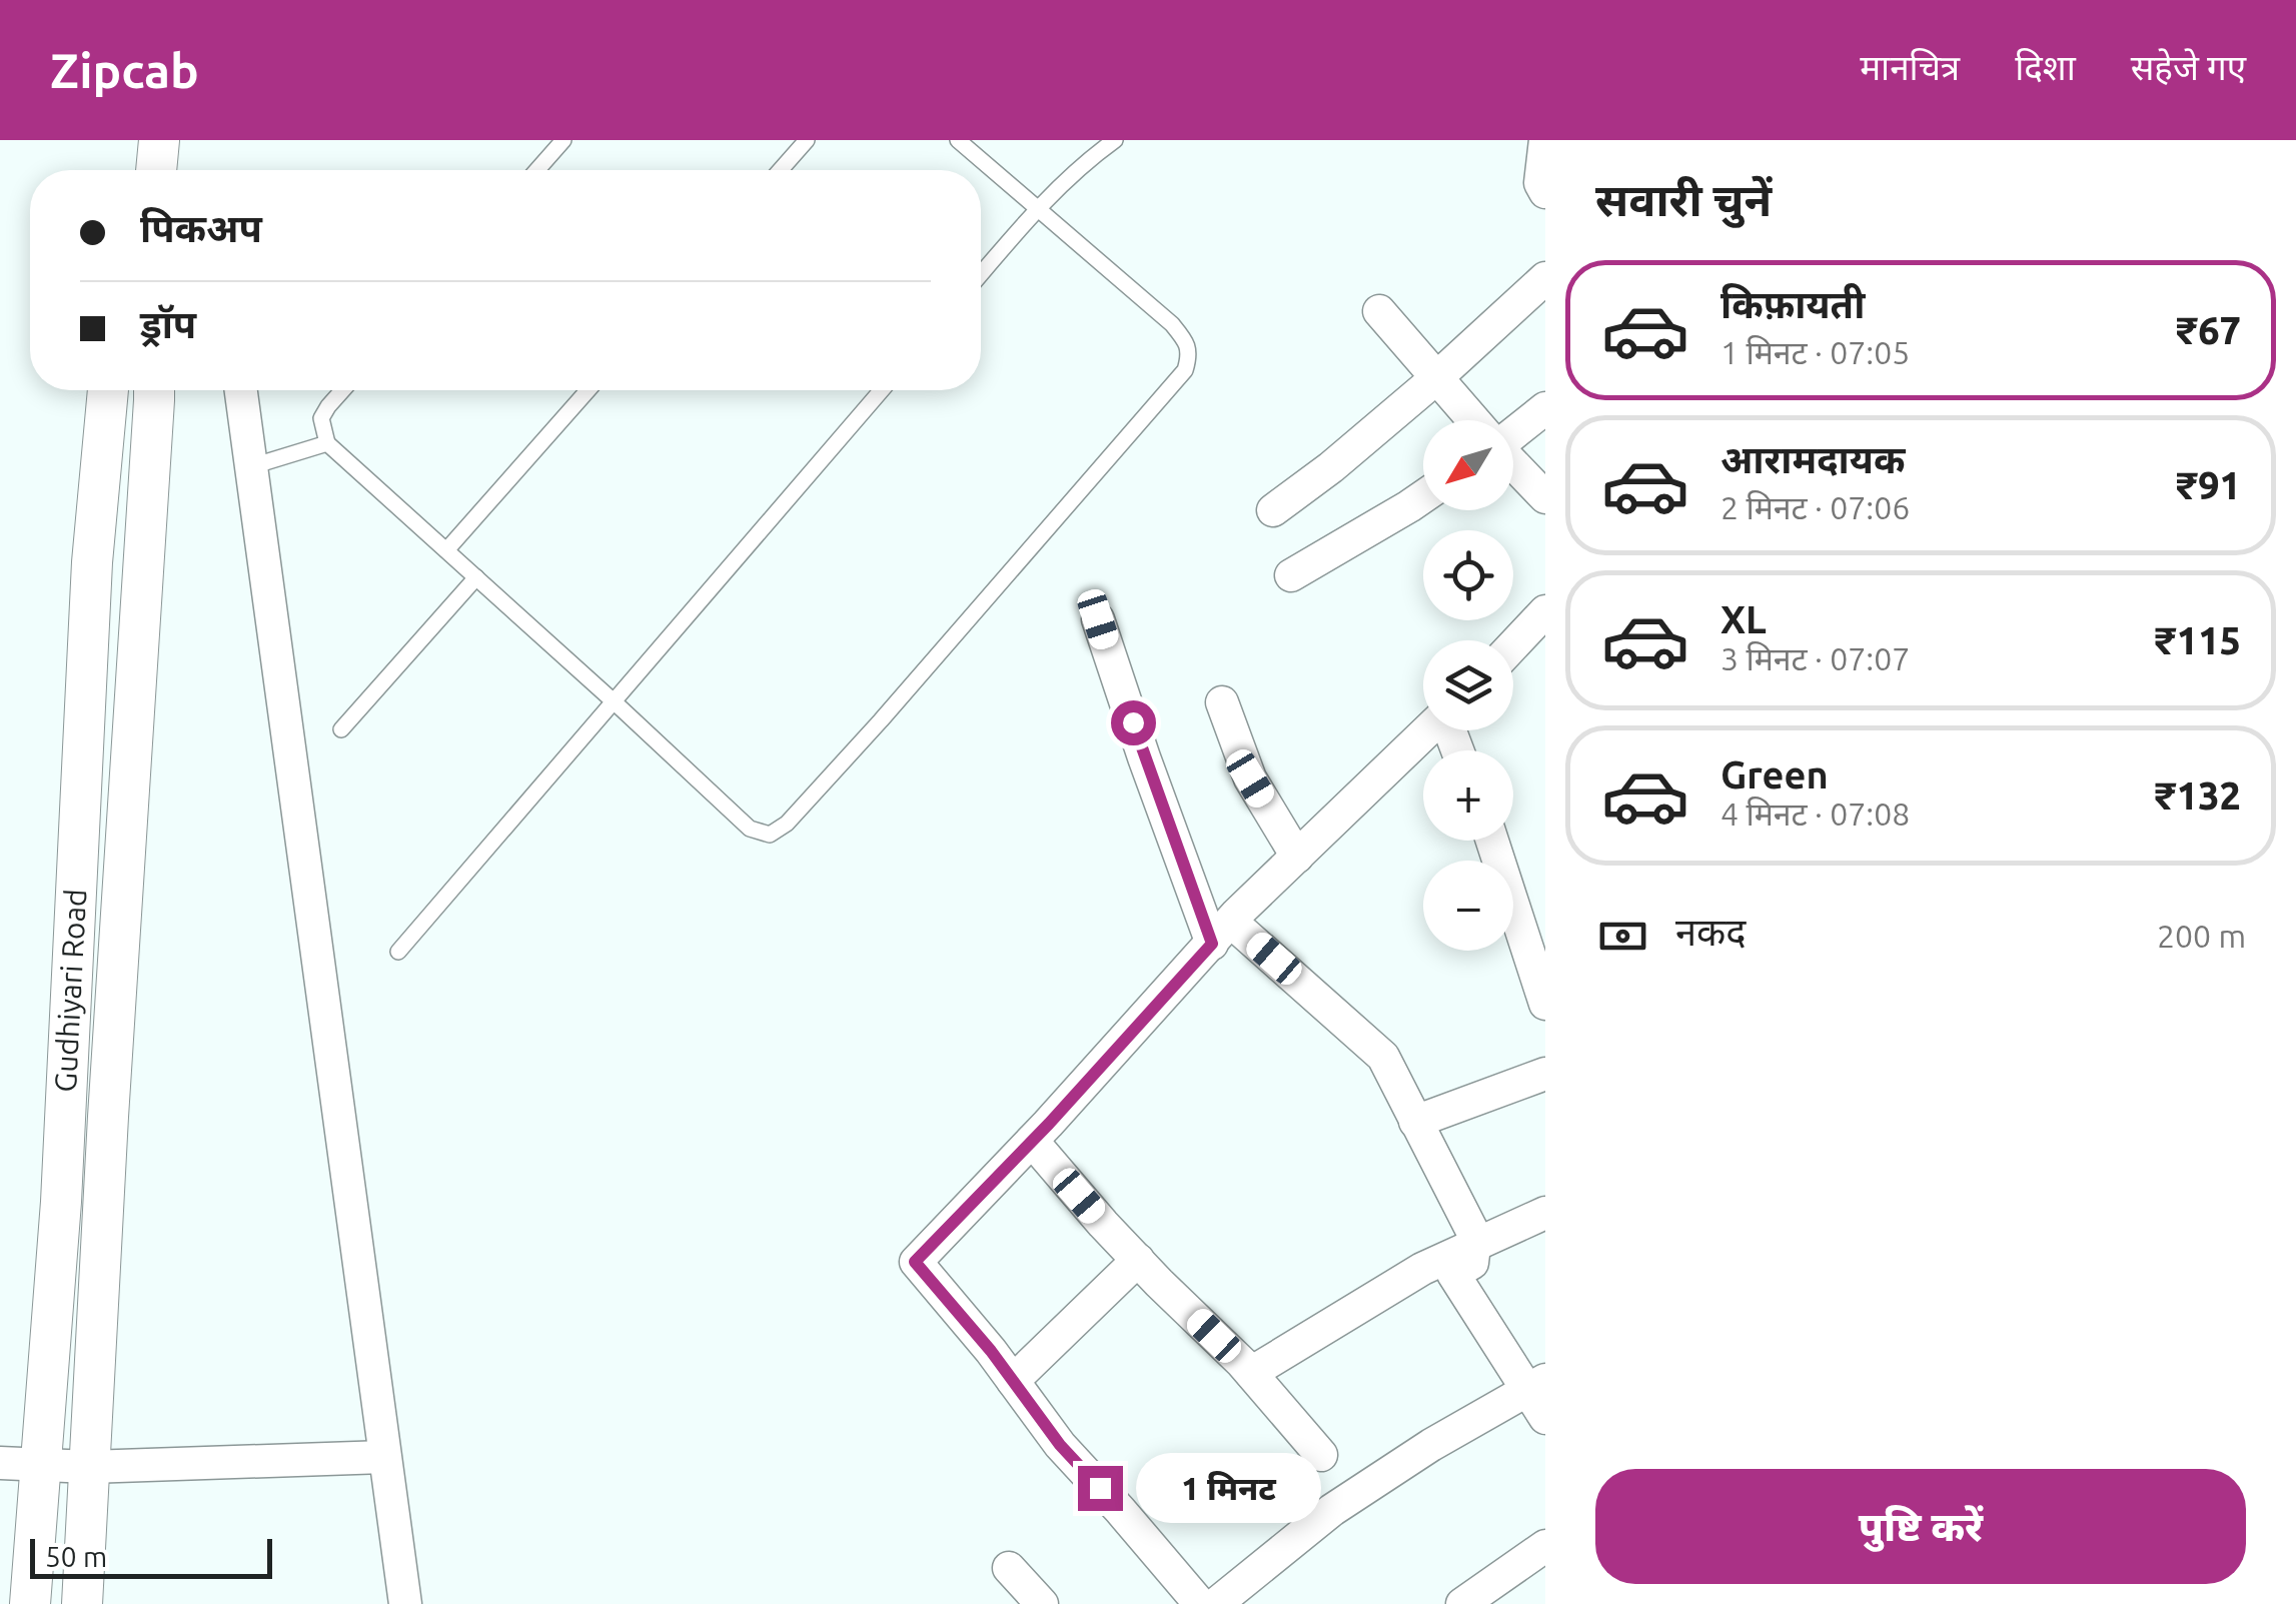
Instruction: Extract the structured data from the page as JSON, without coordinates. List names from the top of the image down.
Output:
{
  "streets": {
    "street": ["Gudhiyari Road"]
  },
  "scale_bar": "50 m",
  "north": "bottom left",
  "page": {
    "header": "Zipcab",
    "nav": ["मानचित्र", "दिशा", "सहेजे गए"],
    "heading": "सवारी चुनें",
    "banner": ["पिकअप", "ड्रॉप"],
    "list": [
      {
        "name": "किफ़ायती",
        "note": "1 मिनट · 07:05",
        "value": "₹67"
      },
      {
        "name": "आरामदायक",
        "note": "2 मिनट · 07:06",
        "value": "₹91"
      },
      {
        "name": "XL",
        "note": "3 मिनट · 07:07",
        "value": "₹115"
      },
      {
        "name": "Green",
        "note": "4 मिनट · 07:08",
        "value": "₹132"
      }
    ],
    "map_buttons": ["+", "−"],
    "pay": ["नकद", "200 m"],
    "buttons": "पुष्टि करें",
    "bubble": "1 मिनट",
    "scale": "50 m"
  }
}
